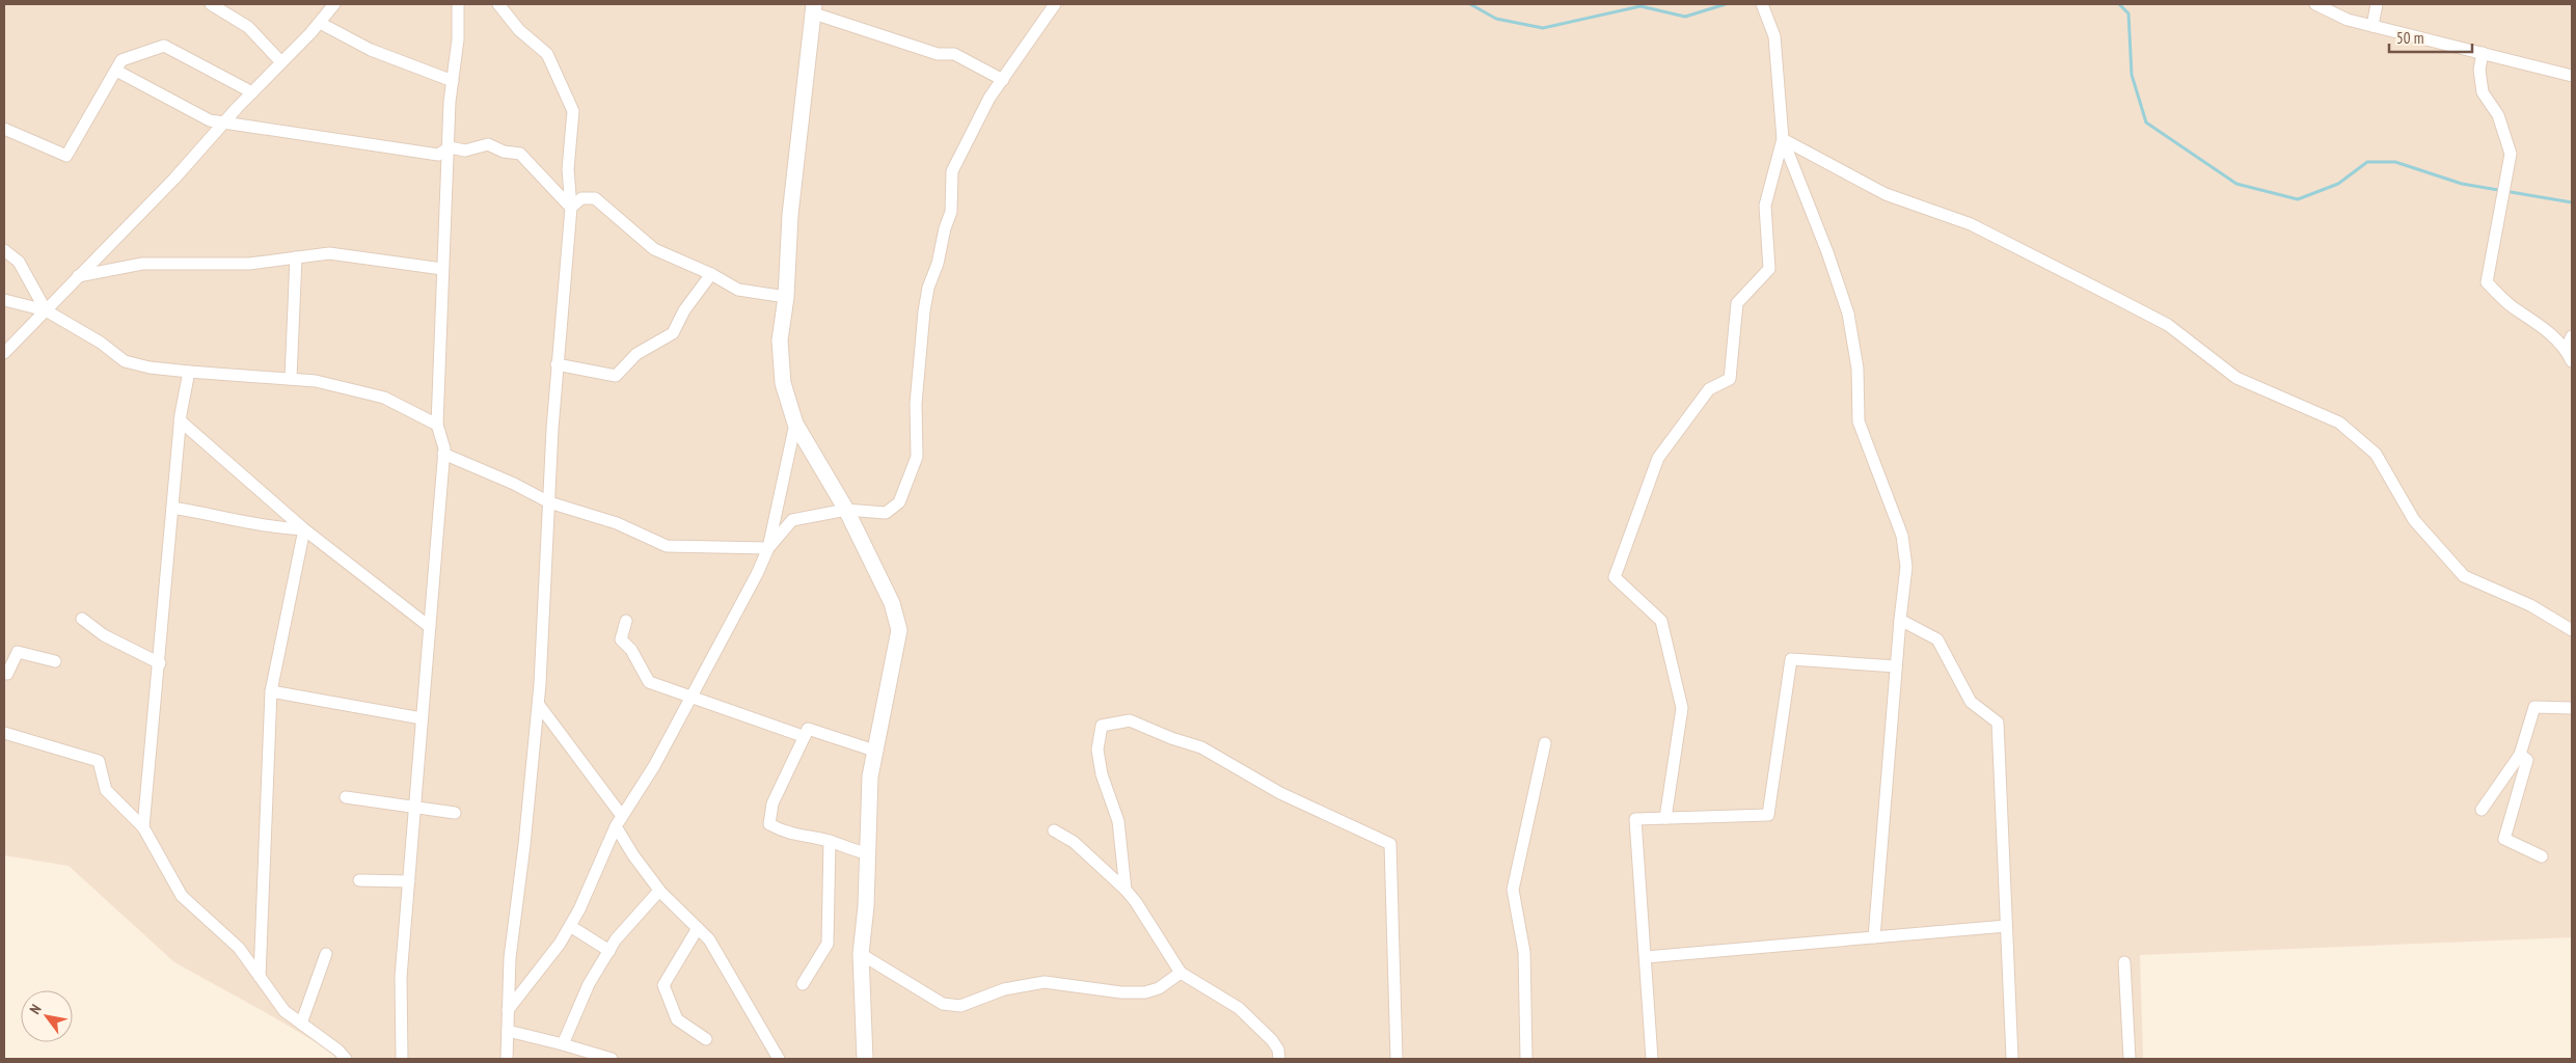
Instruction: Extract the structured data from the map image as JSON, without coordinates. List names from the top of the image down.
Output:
{
  "scale_bar": "50 m",
  "north": "top left"
}
